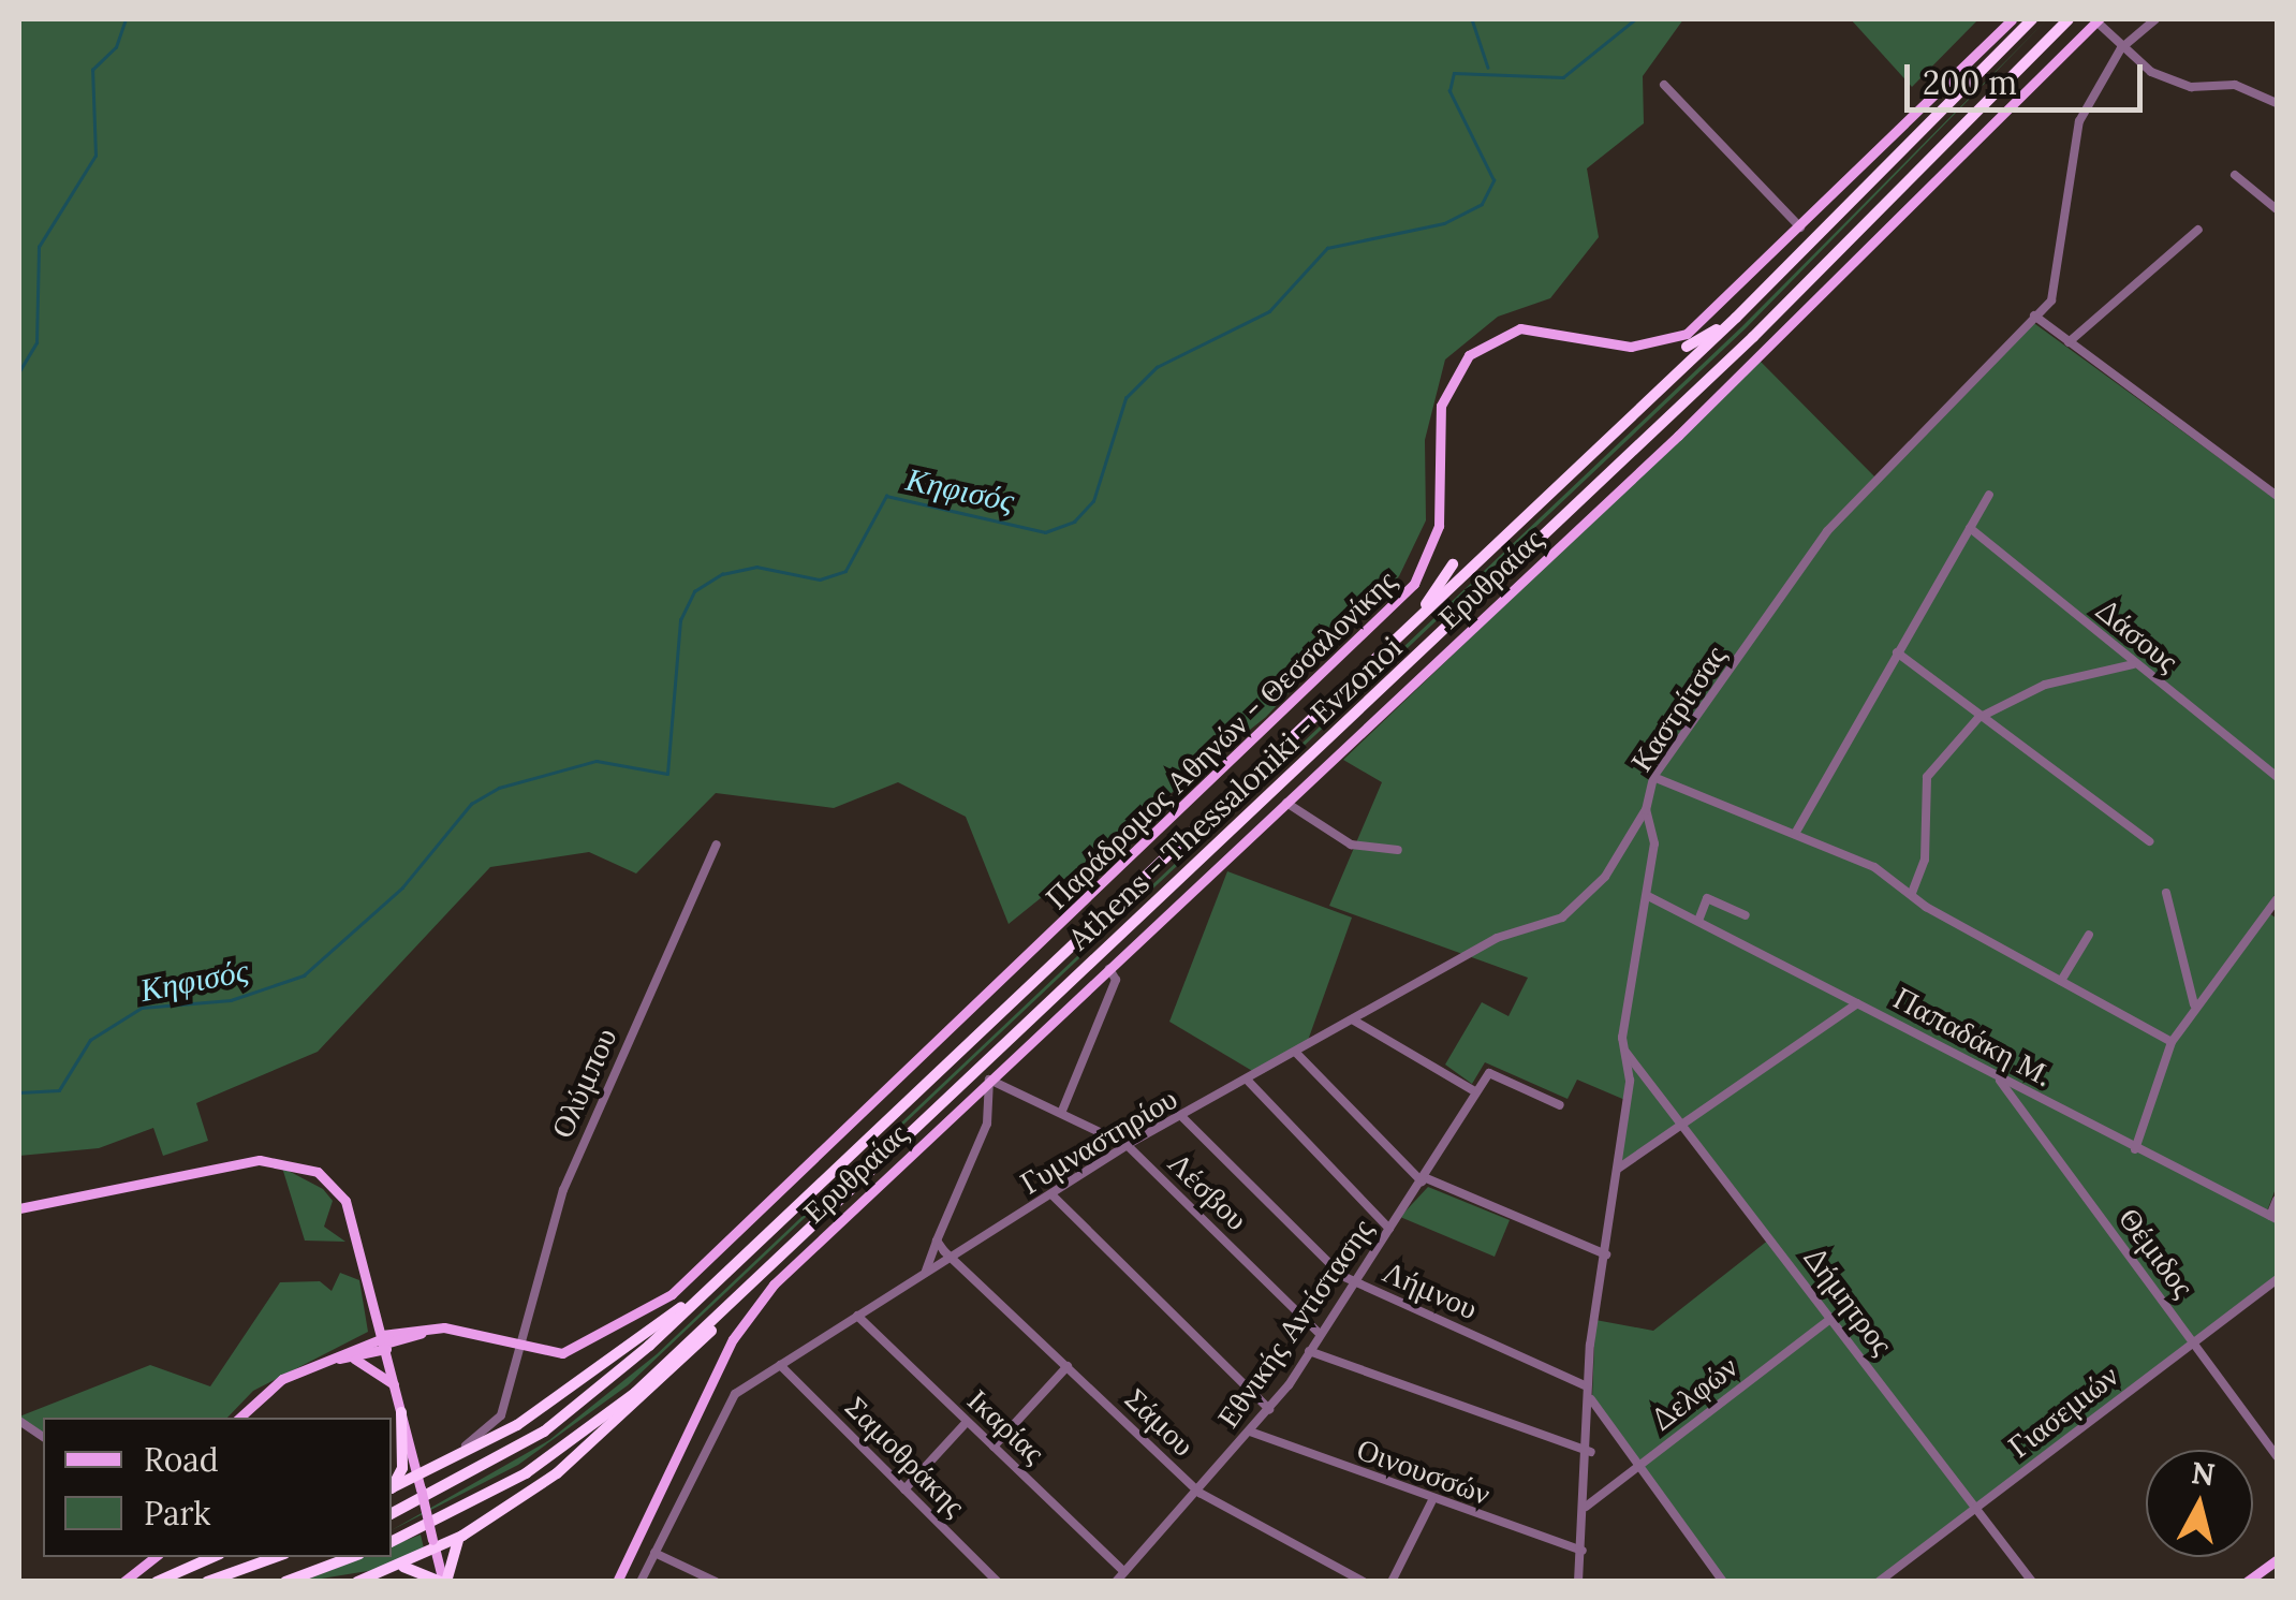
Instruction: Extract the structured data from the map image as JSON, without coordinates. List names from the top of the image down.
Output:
{
  "streets": {
    "highway": ["Athens - Thessaloniki - Evzonoi"],
    "main road": ["Ερυθραίας", "Παράδρομος Αθηνών - Θεσσαλονίκης"],
    "street": [
      "Δάσους",
      "Καστρίτσας",
      "Παπαδάκη Μ.",
      "Ολύμπου",
      "Γυμναστηρίου",
      "Λέσβου",
      "Θέμιδος",
      "Λήμνου",
      "Δήμητρος",
      "Εθνικής Αντίστασης",
      "Δελφών",
      "Γιασεμιών",
      "Σάμου",
      "Ικαρίας",
      "Σαμοθράκης",
      "Οινουσσών"
    ]
  },
  "crossings": [
    ["Ερυθραίας", "Λέσβου"],
    ["Καστρίτσας", "Παπαδάκη Μ."],
    ["Καστρίτσας", "Γυμναστηρίου"],
    ["Καστρίτσας", "Λήμνου"],
    ["Καστρίτσας", "Δήμητρος"],
    ["Καστρίτσας", "Δελφών"],
    ["Καστρίτσας", "Οινουσσών"],
    ["Παράδρομος Αθηνών - Θεσσαλονίκης", "Ολύμπου"],
    ["Παπαδάκη Μ.", "Θέμιδος"],
    ["Γυμναστηρίου", "Λέσβου"],
    ["Γυμναστηρίου", "Λήμνου"],
    ["Γυμναστηρίου", "Σάμου"],
    ["Γυμναστηρίου", "Ικαρίας"],
    ["Γυμναστηρίου", "Σαμοθράκης"],
    ["Λέσβου", "Εθνικής Αντίστασης"],
    ["Θέμιδος", "Γιασεμιών"],
    ["Λήμνου", "Εθνικής Αντίστασης"],
    ["Δήμητρος", "Δελφών"],
    ["Δήμητρος", "Γιασεμιών"],
    ["Εθνικής Αντίστασης", "Σάμου"],
    ["Εθνικής Αντίστασης", "Ικαρίας"],
    ["Εθνικής Αντίστασης", "Οινουσσών"]
  ],
  "water": ["Κηφισός"],
  "legend": ["Road", "Park"],
  "scale_bar": "200 m",
  "north": "top"
}
